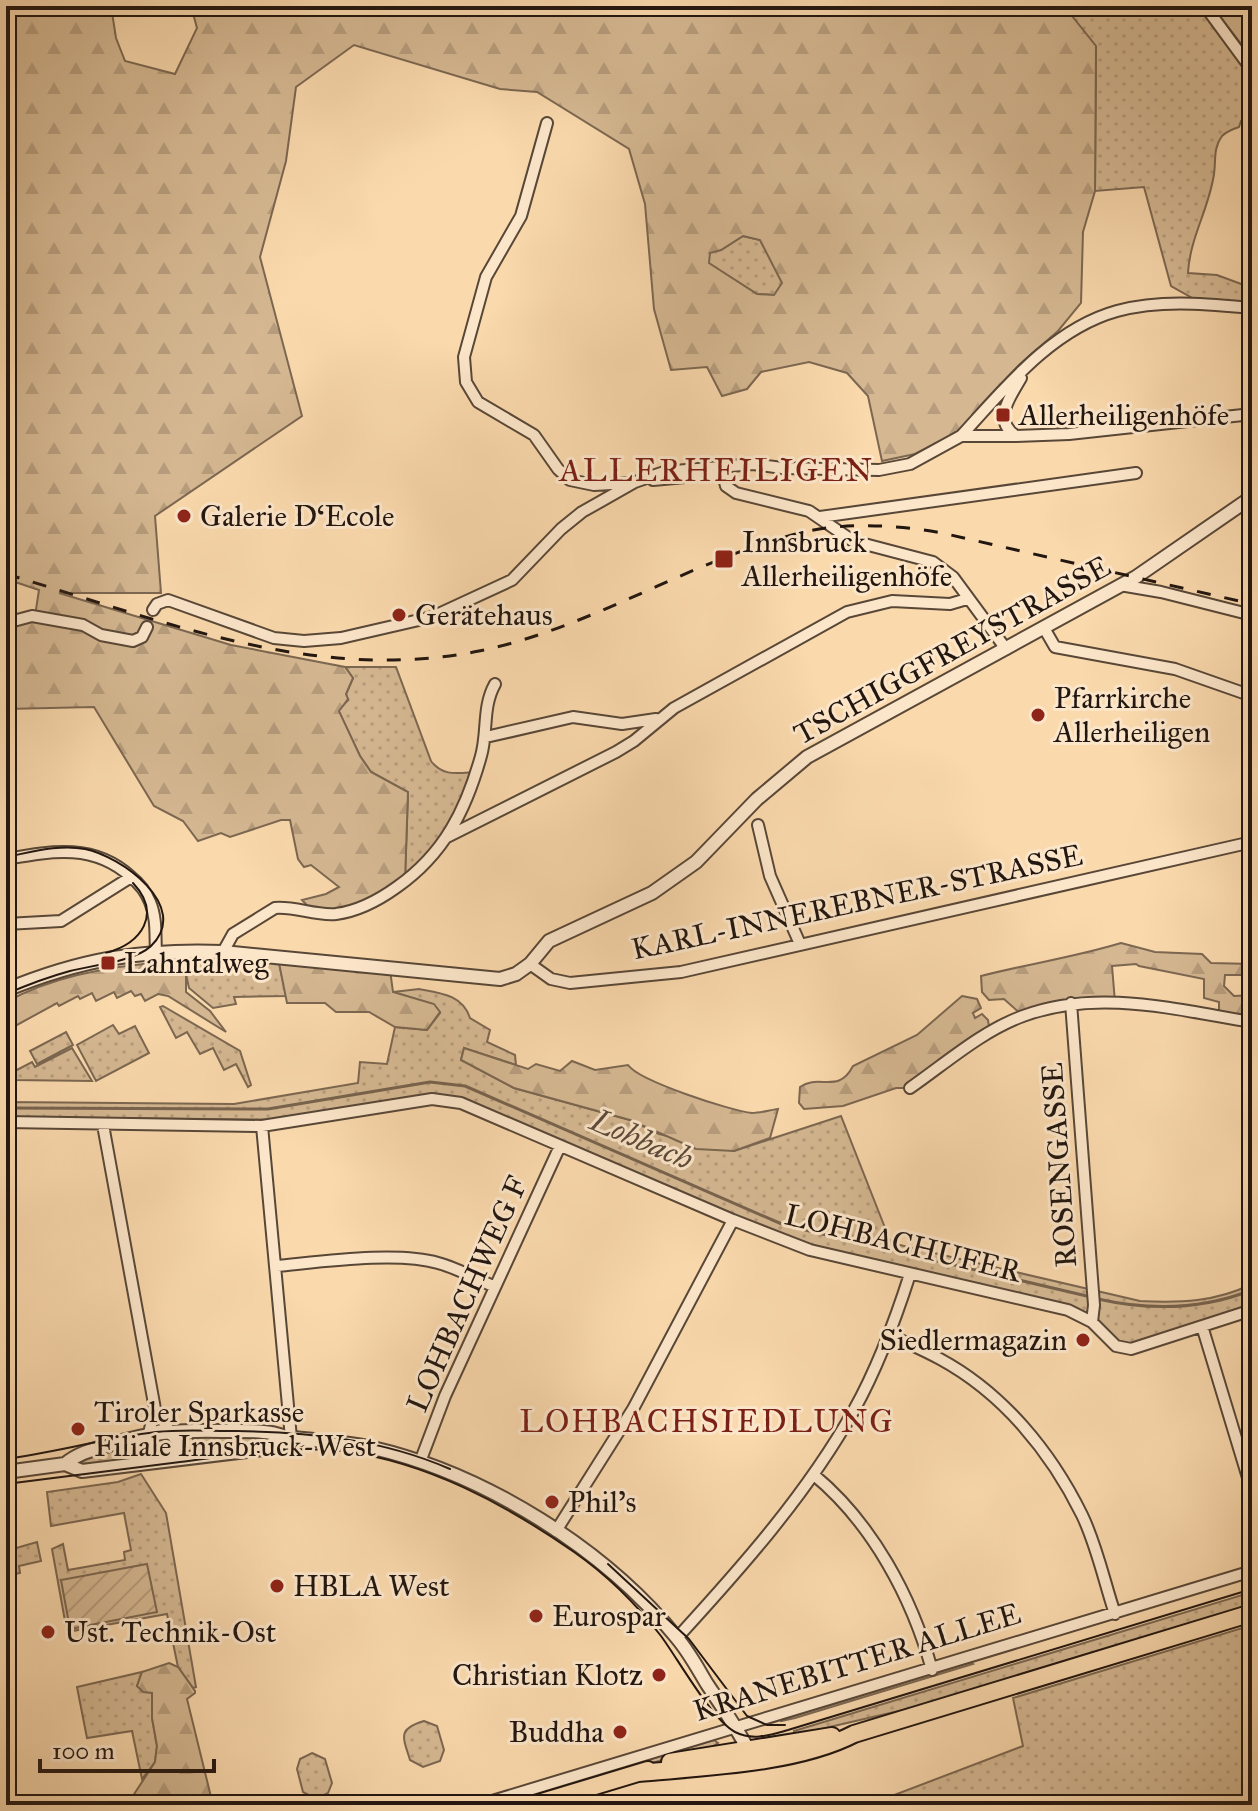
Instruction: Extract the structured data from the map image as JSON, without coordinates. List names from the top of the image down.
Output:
{
  "streets": {
    "main road": ["KRANEBITTER ALLEE"],
    "street": [
      "TSCHIGGFREYSTRASSE",
      "KARL-INNEREBNER-STRASSE",
      "ROSENGASSE",
      "LOHBACHUFER",
      "LOHBACHWEG F"
    ]
  },
  "crossings": [
    ["TSCHIGGFREYSTRASSE", "KARL-INNEREBNER-STRASSE"],
    ["ROSENGASSE", "LOHBACHUFER"],
    ["LOHBACHUFER", "LOHBACHWEG F"]
  ],
  "districts": ["ALLERHEILIGEN", "LOHBACHSIEDLUNG"],
  "water": ["Lohbach"],
  "places": {
    "transit": ["Allerheiligenhöfe", "Innsbruck Allerheiligenhöfe", "Lahntalweg"],
    "other": [
      "Galerie D‘Ecole",
      "Gerätehaus",
      "Pfarrkirche Allerheiligen",
      "Siedlermagazin",
      "Tiroler Sparkasse Filiale Innsbruck-West",
      "Phil's",
      "HBLA West",
      "Eurospar",
      "Ust. Technik-Ost",
      "Christian Klotz",
      "Buddha"
    ]
  },
  "scale_bar": "100 m"
}
